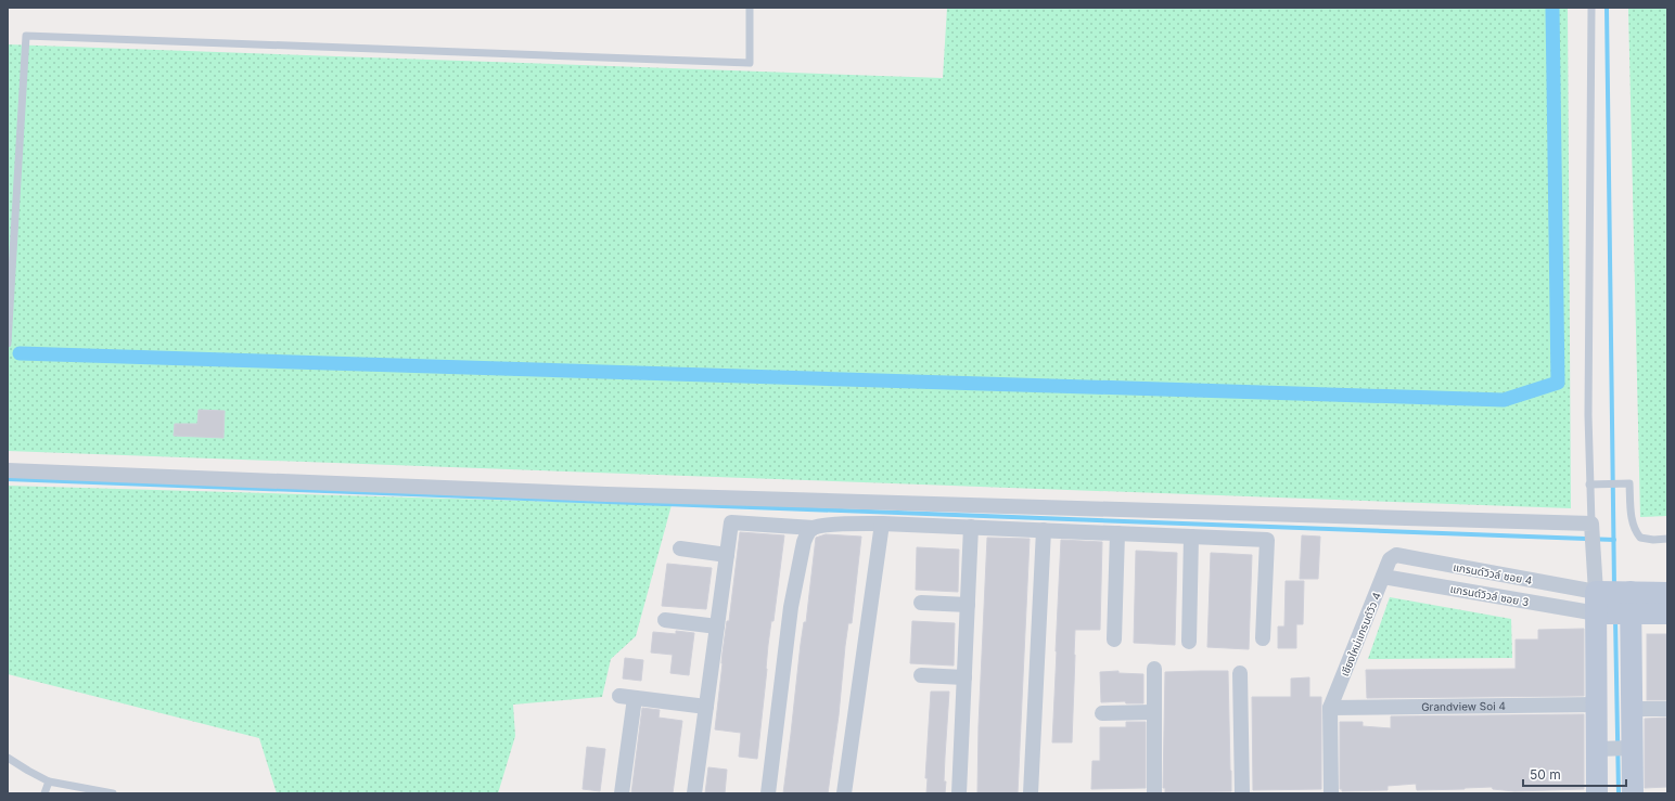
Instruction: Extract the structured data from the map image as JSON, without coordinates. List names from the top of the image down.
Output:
{
  "streets": {
    "street": [
      "แกรนด์วิวล์ ซอย 4",
      "แกรนด์วิวล์ ซอย 3",
      "เชียงใหม่แกรนด์วิว 4",
      "Grandview Soi 4"
    ]
  },
  "crossings": [
    ["แกรนด์วิวล์ ซอย 4", "เชียงใหม่แกรนด์วิว 4"],
    ["แกรนด์วิวล์ ซอย 3", "เชียงใหม่แกรนด์วิว 4"],
    ["เชียงใหม่แกรนด์วิว 4", "Grandview Soi 4"]
  ],
  "scale_bar": "50 m"
}
